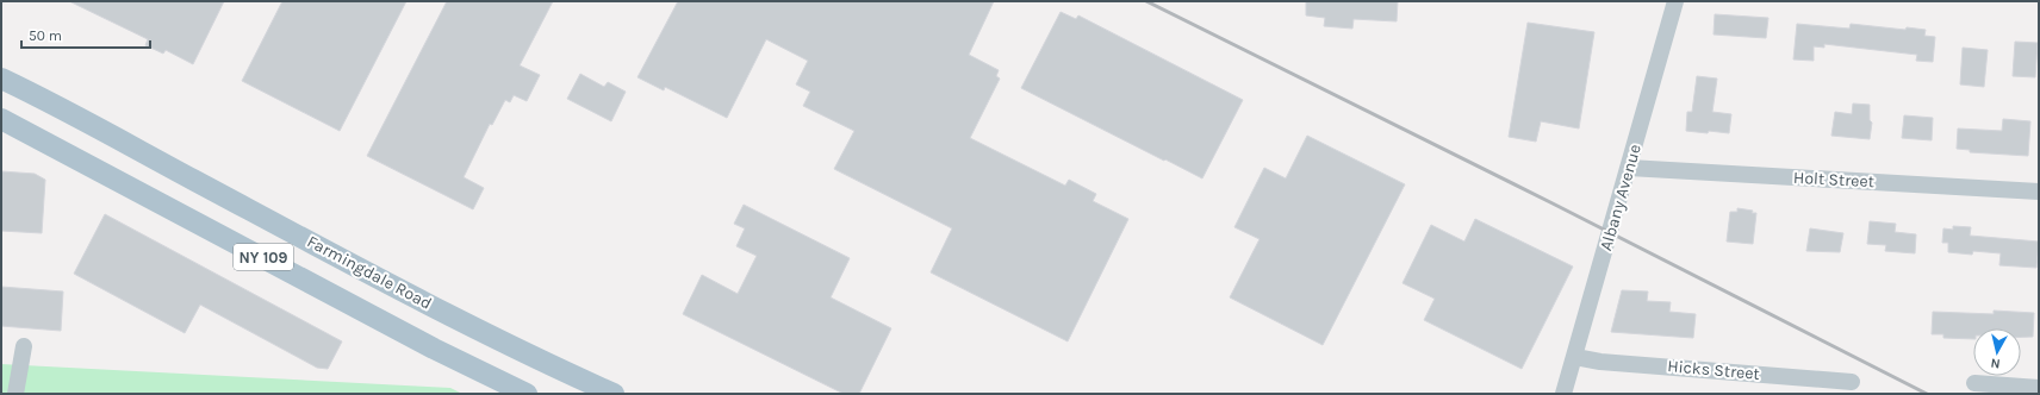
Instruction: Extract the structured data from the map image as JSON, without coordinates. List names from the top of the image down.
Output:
{
  "streets": {
    "main road": ["NY 109", "Farmingdale Road"],
    "street": ["Holt Street", "Albany Avenue", "Hicks Street"]
  },
  "crossings": [
    ["Holt Street", "Albany Avenue"],
    ["Albany Avenue", "Hicks Street"]
  ],
  "scale_bar": "50 m",
  "north": "bottom"
}
